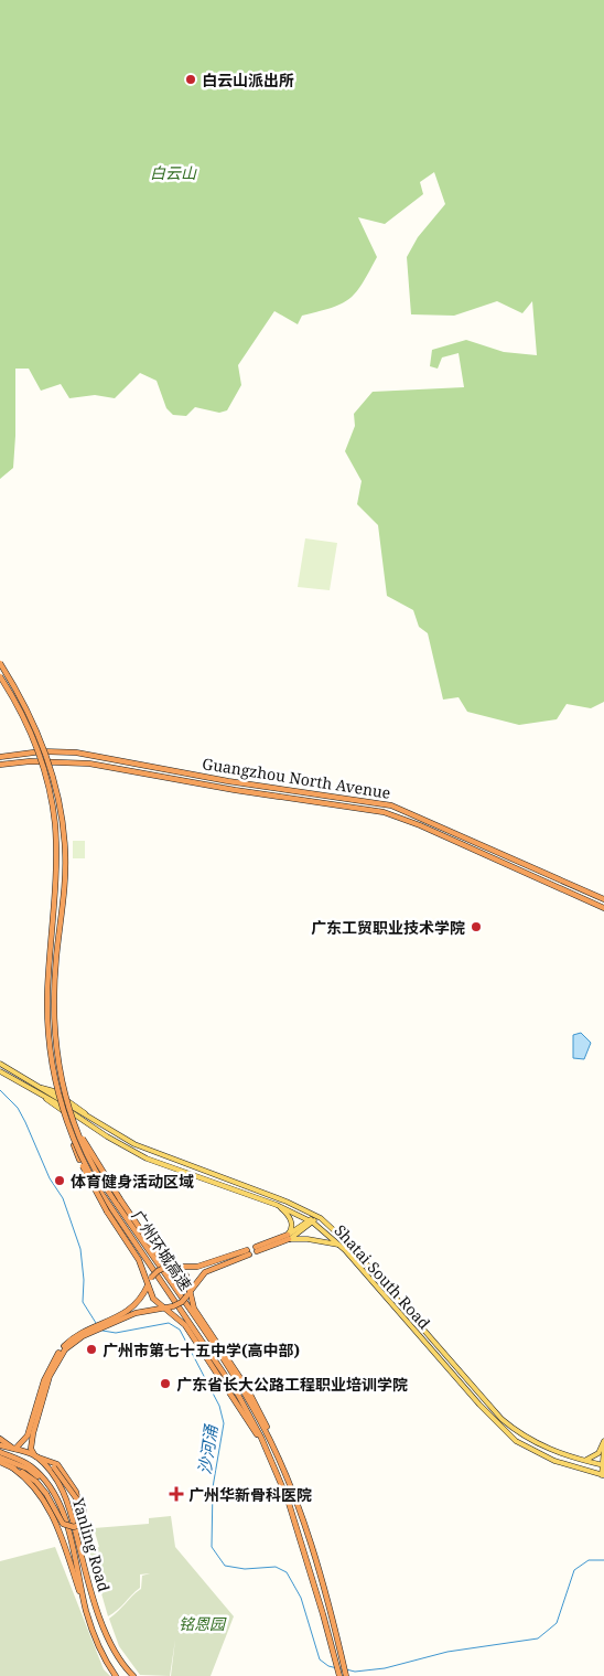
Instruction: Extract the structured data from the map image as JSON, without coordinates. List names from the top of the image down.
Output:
{
  "streets": {
    "highway": ["Guangzhou North Avenue", "广州环城高速", "Yanling Road"],
    "main road": ["Shatai South Road"]
  },
  "water": ["沙河涌"],
  "parks": ["白云山", "铭恩园"],
  "places": {
    "other": [
      "白云山派出所",
      "广东工贸职业技术学院",
      "体育健身活动区域",
      "广州市第七十五中学(高中部)",
      "广东省长大公路工程职业培训学院"
    ],
    "health": ["广州华新骨科医院"]
  }
}
